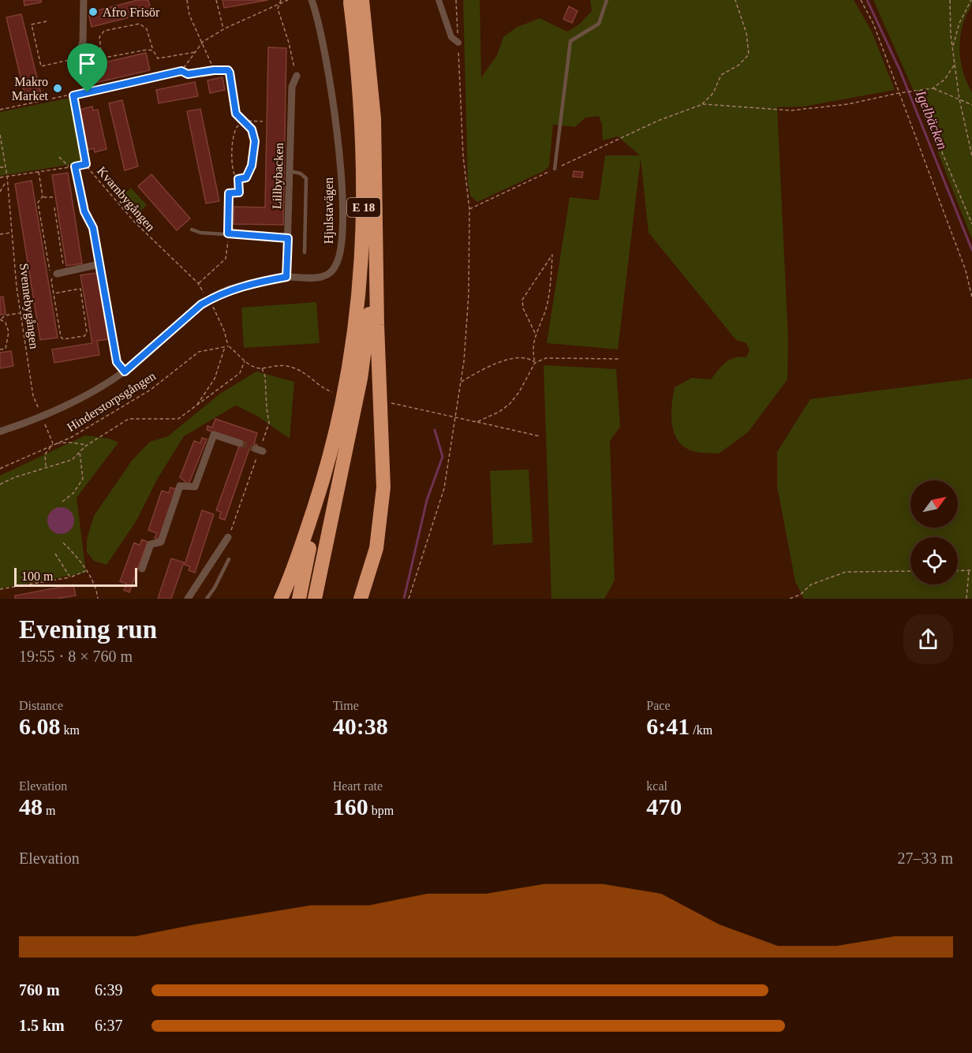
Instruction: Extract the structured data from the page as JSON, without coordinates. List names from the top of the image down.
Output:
{
  "streets": {
    "highway": ["E 18"],
    "street": ["Lillbybacken", "Hjulstavägen"],
    "path": ["Kvarnbygången", "Svennebygången", "Hinderstorpsgången"]
  },
  "crossings": [
    ["Lillbybacken", "Hjulstavägen"]
  ],
  "water": ["Igelbäcken"],
  "places": ["Afro Frisör", "Makro Market"],
  "scale_bar": "100 m",
  "north": "top right",
  "page": {
    "scale": "100 m",
    "heading": ["Evening run", "19:55 · 8 × 760 m"],
    "stats": [
      ["Distance", "6.08 km"],
      ["Time", "40:38"],
      ["Pace", "6:41 /km"],
      ["Elevation", "48 m"],
      ["Heart rate", "160 bpm"],
      ["kcal", "470"]
    ],
    "chart": ["Elevation", "27–33 m"],
    "list": [
      {
        "name": "760 m",
        "note": "6:39"
      },
      {
        "name": "1.5 km",
        "note": "6:37"
      }
    ]
  }
}
